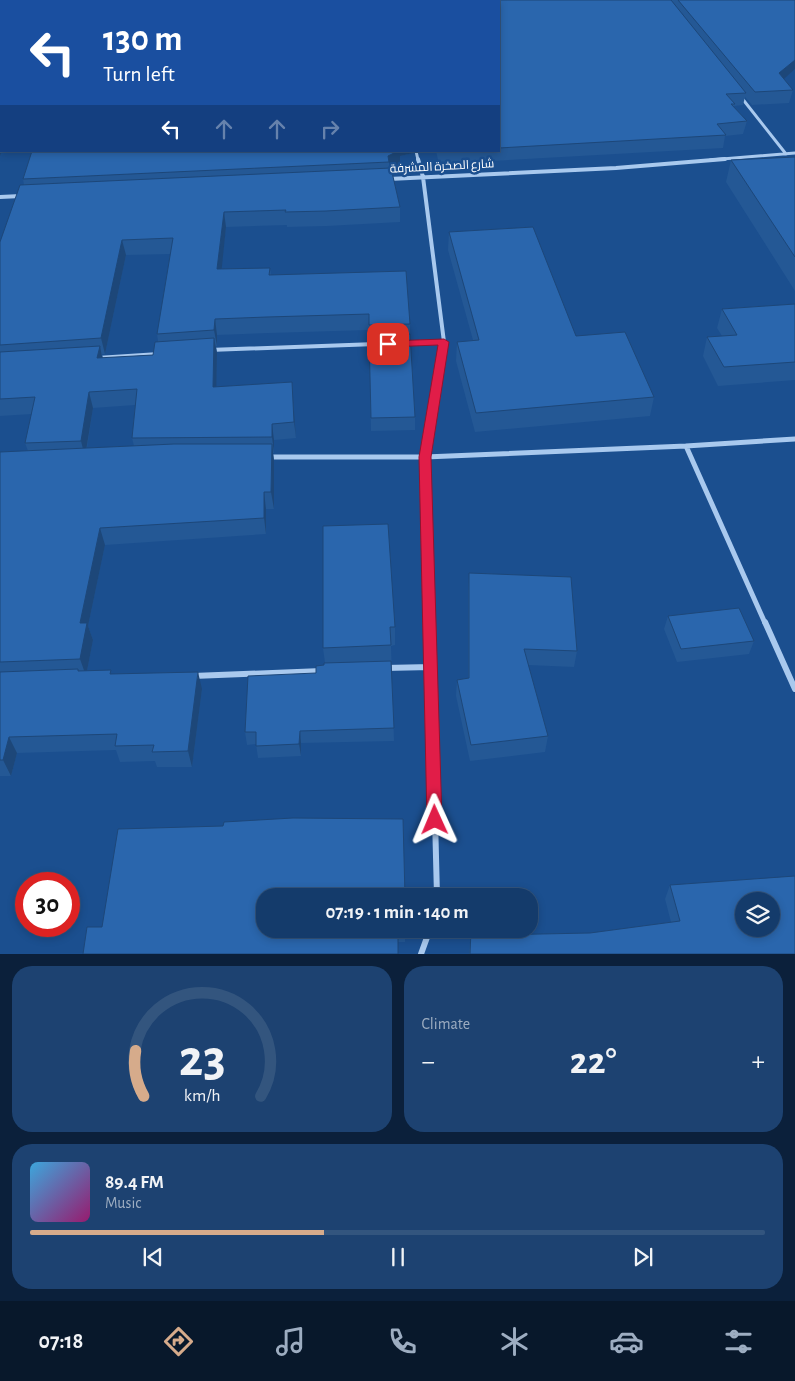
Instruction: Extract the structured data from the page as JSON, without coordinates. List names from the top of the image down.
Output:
{
  "streets": {
    "street": ["شارع الصخرة المشرفة"]
  },
  "page": {
    "turn": ["130 m", "Turn left"],
    "limit": "30",
    "trip": "07:19 · 1 min · 140 m",
    "tile": "Climate",
    "heat": ["−", "22°", "+"],
    "song": ["89.4 FM", "Music"],
    "tabs": "07:18",
    "gauge": ["23", "km/h"]
  }
}
